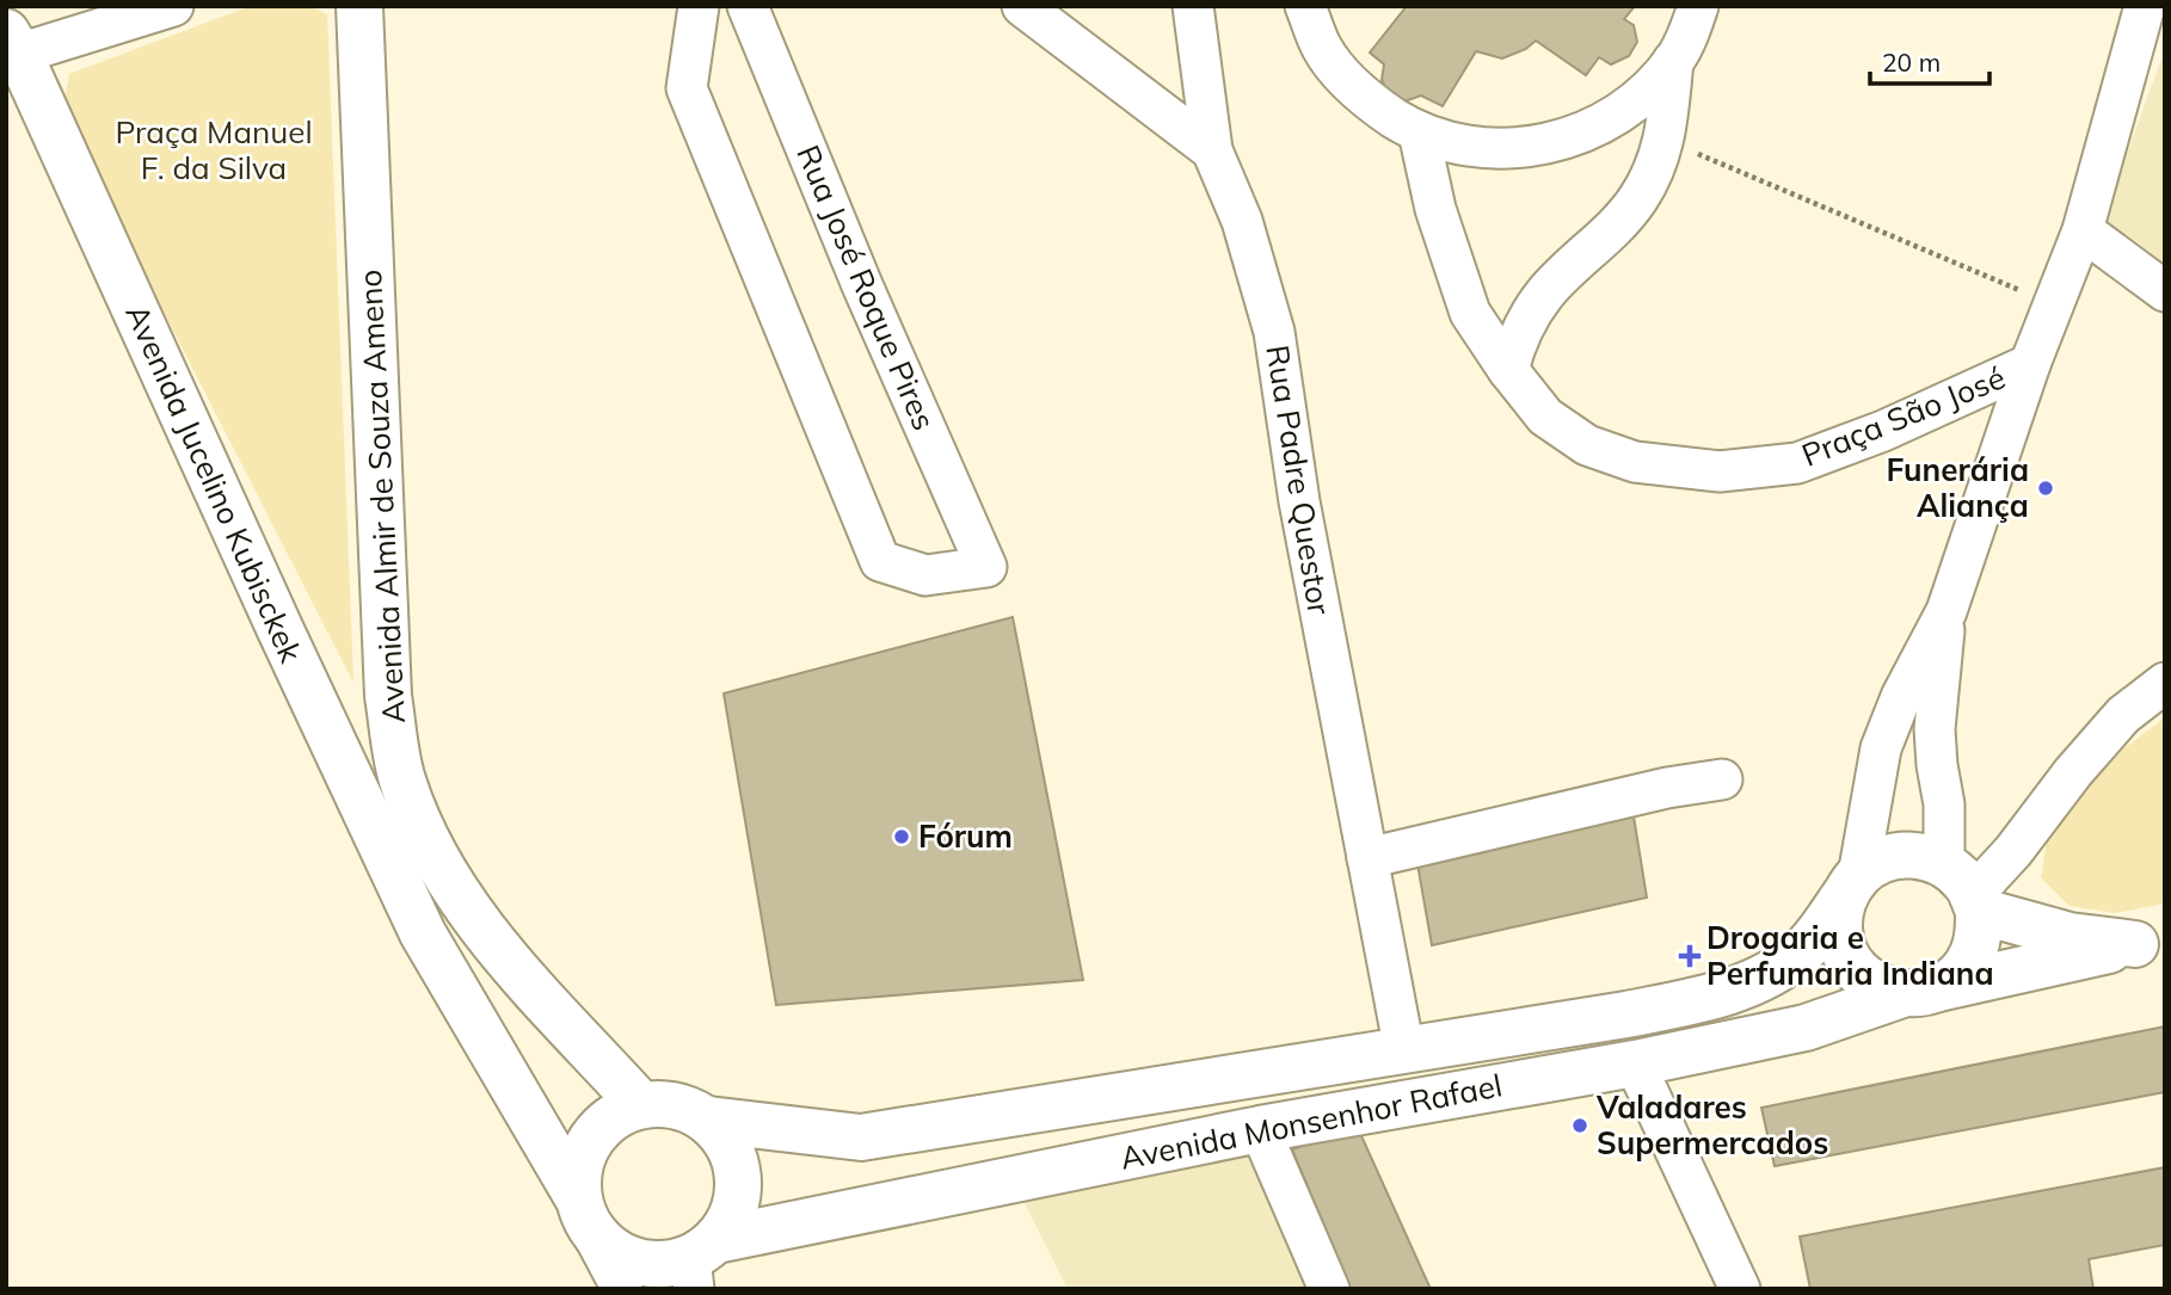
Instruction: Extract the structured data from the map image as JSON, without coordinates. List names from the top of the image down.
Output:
{
  "streets": {
    "main road": ["Avenida Jucelino Kubisckek", "Avenida Almir de Souza Ameno", "Avenida Monsenhor Rafael"],
    "street": ["Rua José Roque Pires", "Praça São José", "Rua Padre Questor"]
  },
  "crossings": [
    ["Rua Padre Questor", "Avenida Monsenhor Rafael"],
    ["Avenida Jucelino Kubisckek", "Avenida Almir de Souza Ameno"],
    ["Avenida Jucelino Kubisckek", "Avenida Monsenhor Rafael"],
    ["Avenida Almir de Souza Ameno", "Avenida Monsenhor Rafael"]
  ],
  "parks": ["Praça Manuel F. da Silva"],
  "places": {
    "other": ["Funerária Aliança", "Fórum", "Valadares Supermercados"],
    "health": ["Drogaria e Perfumaria Indiana"]
  },
  "scale_bar": "20 m"
}
